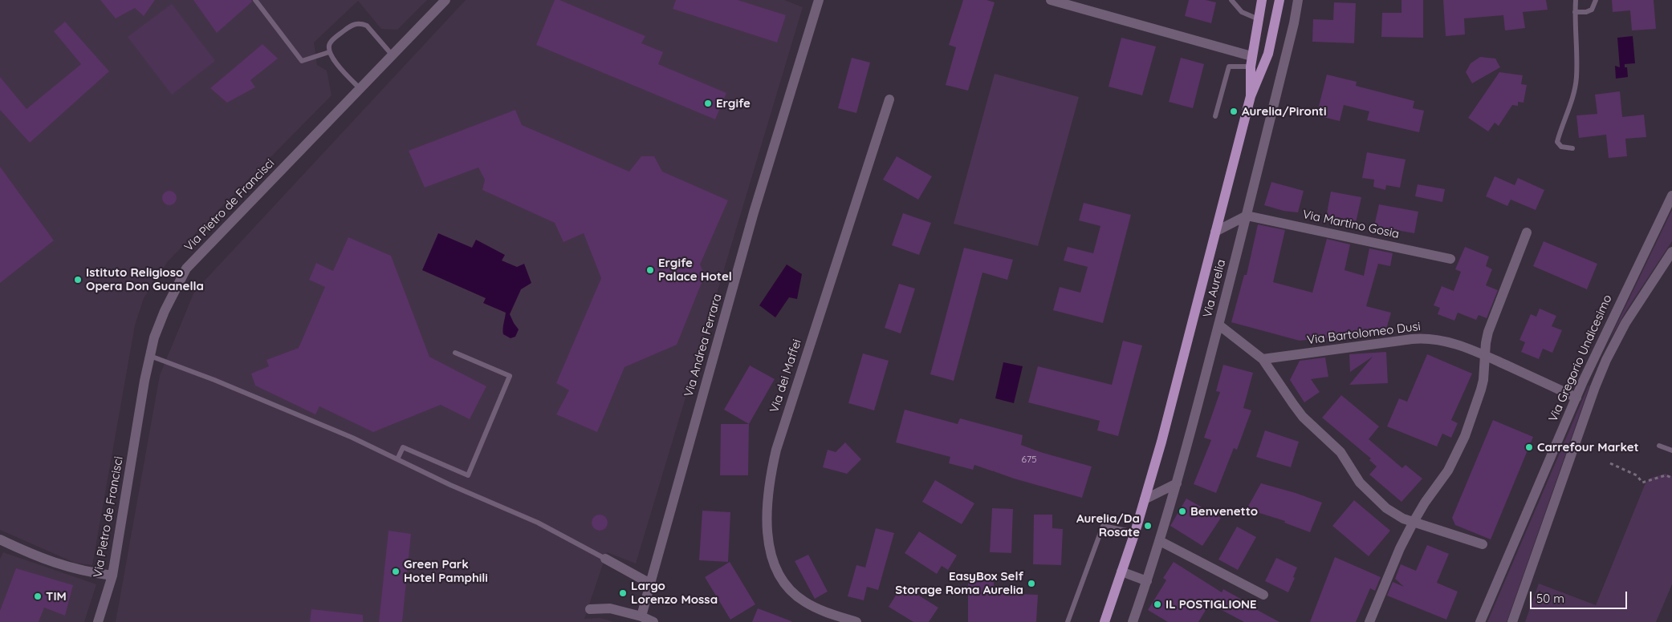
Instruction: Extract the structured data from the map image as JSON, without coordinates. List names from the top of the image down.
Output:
{
  "streets": {
    "main road": ["Via Aurelia"],
    "street": [
      "Via Pietro de Francisci",
      "Via Martino Gosia",
      "Via Bartolomeo Dusi",
      "Via Andrea Ferrara",
      "Via Gregorio Undicesimo",
      "Via dei Maffei"
    ]
  },
  "crossings": [
    ["Via Martino Gosia", "Via Aurelia"],
    ["Via Bartolomeo Dusi", "Via Gregorio Undicesimo"]
  ],
  "places": [
    "Ergife",
    "Aurelia/Pironti",
    "Ergife Palace Hotel",
    "Istituto Religioso Opera Don Guanella",
    "Carrefour Market",
    "Benvenetto",
    "Aurelia/Da Rosate",
    "Green Park Hotel Pamphili",
    "EasyBox Self Storage Roma Aurelia",
    "Largo Lorenzo Mossa",
    "TIM",
    "IL POSTIGLIONE"
  ],
  "house_numbers": ["675"],
  "scale_bar": "50 m"
}
